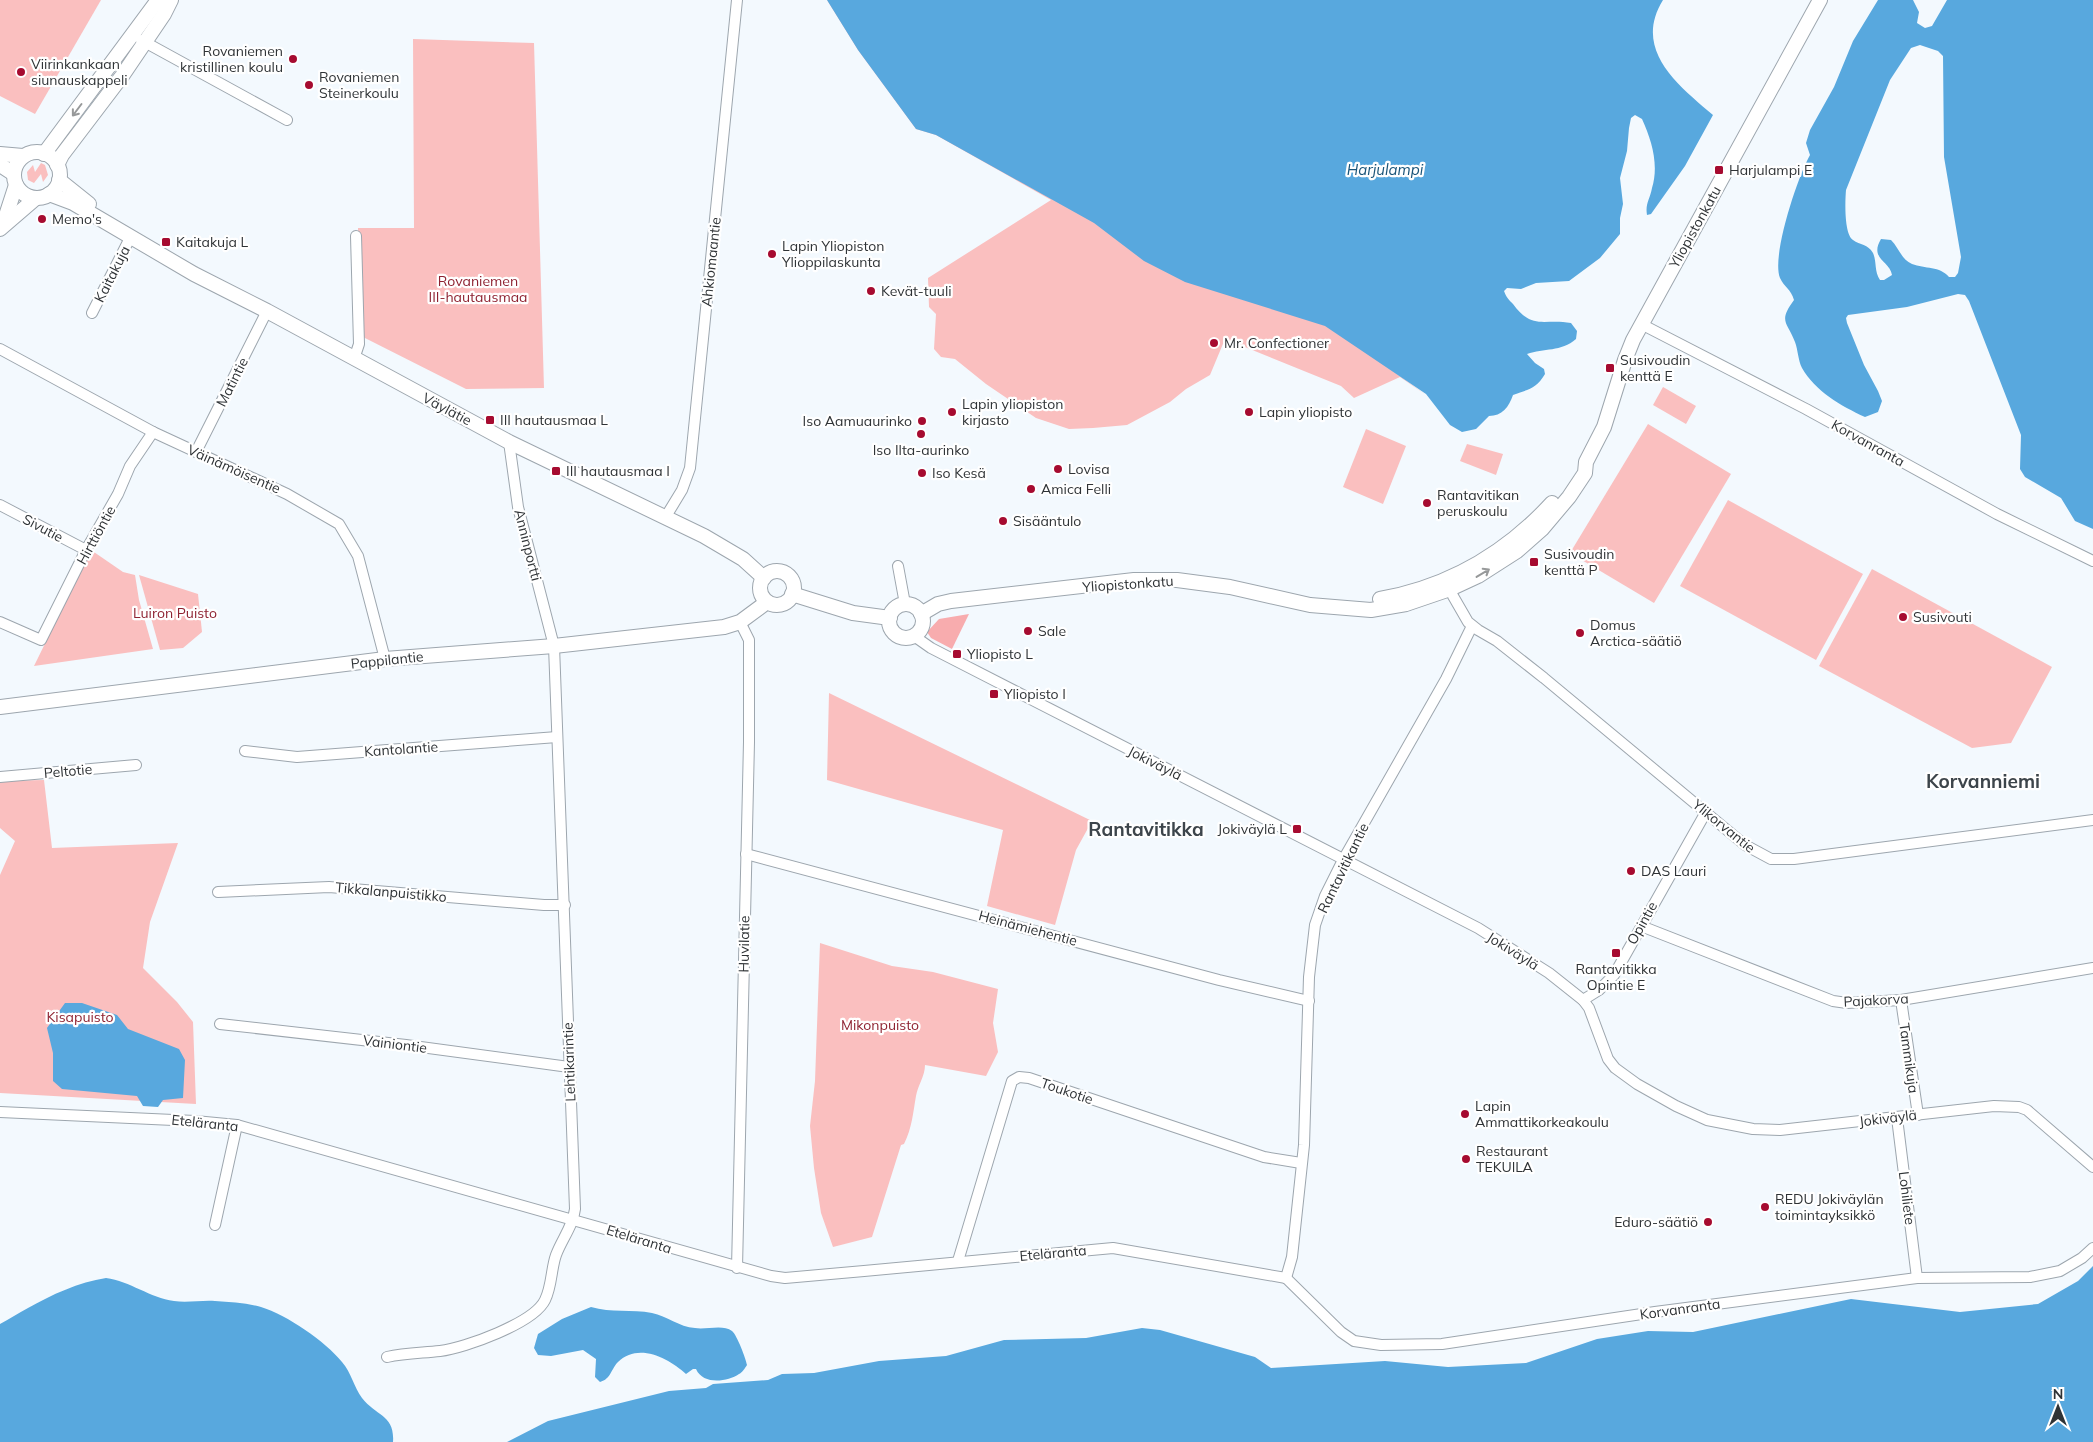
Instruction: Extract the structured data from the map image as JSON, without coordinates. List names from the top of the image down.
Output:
{
  "streets": {
    "street": [
      "Yliopistonkatu",
      "Ahkiomaantie",
      "Kaitakuja",
      "Matintie",
      "Väylätie",
      "Korvanranta",
      "Väinämöisentie",
      "Sivutie",
      "Hirttiöntie",
      "Anninportti",
      "Pappilantie",
      "Kantolantie",
      "Jokiväylä",
      "Peltotie",
      "Ylikorvantie",
      "Rantavitikantie",
      "Tikkalanpuistikko",
      "Opintie",
      "Heinämiehentie",
      "Huvilatie",
      "Pajakorva",
      "Vainiontie",
      "Tammikuja",
      "Lehtikarintie",
      "Toukotie",
      "Eteläranta",
      "Lohiliete"
    ]
  },
  "crossings": [
    ["Yliopistonkatu", "Korvanranta"],
    ["Yliopistonkatu", "Jokiväylä"],
    ["Ahkiomaantie", "Väylätie"],
    ["Kaitakuja", "Väylätie"],
    ["Matintie", "Väylätie"],
    ["Matintie", "Väinämöisentie"],
    ["Väylätie", "Anninportti"],
    ["Väylätie", "Pappilantie"],
    ["Korvanranta", "Rantavitikantie"],
    ["Korvanranta", "Eteläranta"],
    ["Korvanranta", "Lohiliete"],
    ["Väinämöisentie", "Hirttiöntie"],
    ["Väinämöisentie", "Pappilantie"],
    ["Sivutie", "Hirttiöntie"],
    ["Anninportti", "Pappilantie"],
    ["Anninportti", "Lehtikarintie"],
    ["Pappilantie", "Huvilatie"],
    ["Pappilantie", "Lehtikarintie"],
    ["Kantolantie", "Lehtikarintie"],
    ["Jokiväylä", "Rantavitikantie"],
    ["Jokiväylä", "Opintie"],
    ["Jokiväylä", "Tammikuja"],
    ["Jokiväylä", "Lohiliete"],
    ["Ylikorvantie", "Rantavitikantie"],
    ["Ylikorvantie", "Opintie"],
    ["Rantavitikantie", "Heinämiehentie"],
    ["Rantavitikantie", "Toukotie"],
    ["Rantavitikantie", "Eteläranta"],
    ["Tikkalanpuistikko", "Lehtikarintie"],
    ["Opintie", "Pajakorva"],
    ["Heinämiehentie", "Huvilatie"],
    ["Huvilatie", "Eteläranta"],
    ["Pajakorva", "Tammikuja"],
    ["Vainiontie", "Lehtikarintie"],
    ["Lehtikarintie", "Eteläranta"],
    ["Toukotie", "Eteläranta"]
  ],
  "districts": ["Korvanniemi", "Rantavitikka"],
  "water": ["Harjulampi"],
  "parks": [
    "Rovaniemen III-hautausmaa",
    "Luiron Puisto",
    "Kisapuisto",
    "Mikonpuisto"
  ],
  "places": {
    "other": [
      "Rovaniemen kristillinen koulu",
      "Viirinkankaan siunauskappeli",
      "Rovaniemen Steinerkoulu",
      "Memo's",
      "Lapin Yliopiston Ylioppilaskunta",
      "Kevät-tuuli",
      "Mr. Confectioner",
      "Lapin yliopiston kirjasto",
      "Lapin yliopisto",
      "Iso Aamuaurinko",
      "Iso Ilta-aurinko",
      "Lovisa",
      "Iso Kesä",
      "Amica Felli",
      "Rantavitikan peruskoulu",
      "Sisääntulo",
      "Susivouti",
      "Sale",
      "Domus Arctica-säätiö",
      "DAS Lauri",
      "Lapin Ammattikorkeakoulu",
      "Restaurant TEKUILA",
      "REDU Jokiväylän toimintayksikkö",
      "Eduro-säätiö"
    ],
    "transit": [
      "Harjulampi E",
      "Kaitakuja L",
      "Susivoudin kenttä E",
      "III hautausmaa L",
      "III hautausmaa I",
      "Susivoudin kenttä P",
      "Yliopisto L",
      "Yliopisto I",
      "Jokiväylä L",
      "Rantavitikka Opintie E"
    ]
  },
  "north": "top"
}
